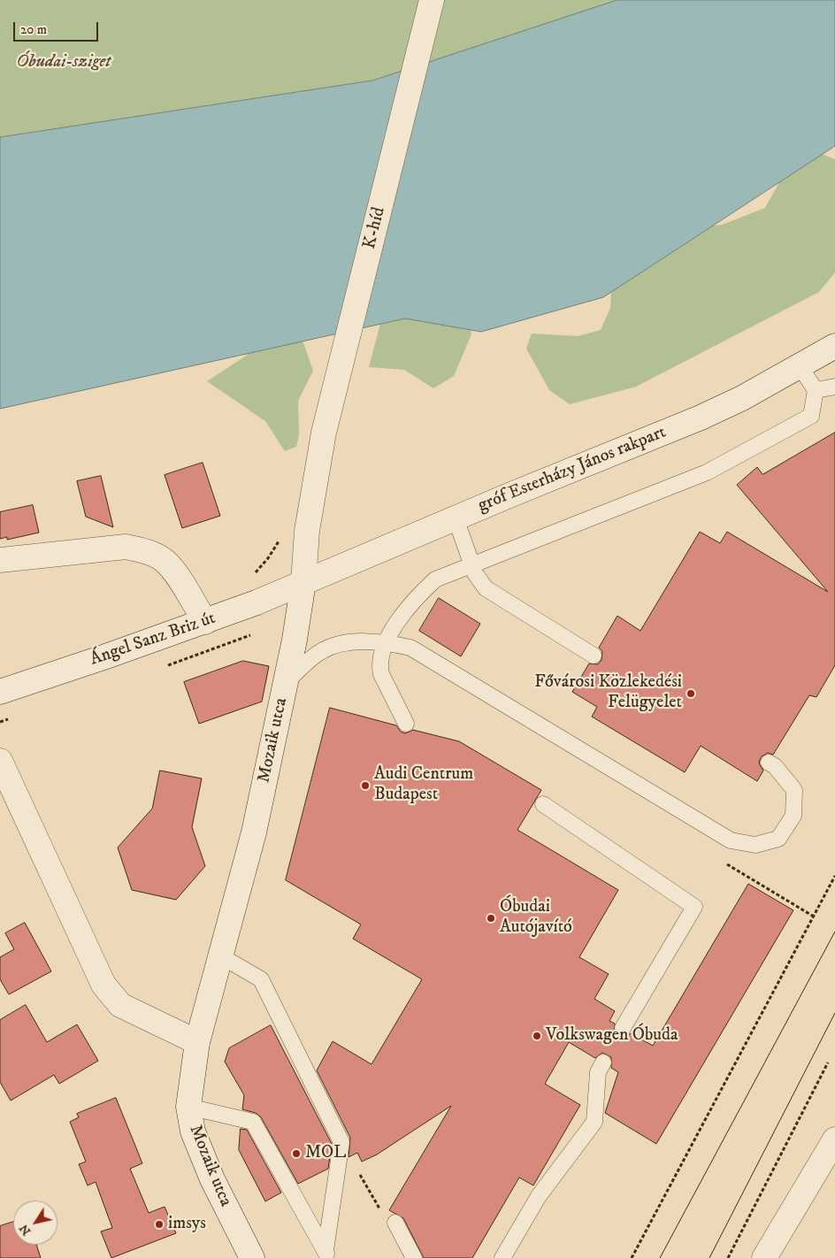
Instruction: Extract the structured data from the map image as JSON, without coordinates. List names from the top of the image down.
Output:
{
  "streets": {
    "street": [
      "K-híd",
      "gróf Esterházy János rakpart",
      "Ángel Sanz Briz út",
      "Mozaik utca"
    ]
  },
  "crossings": [
    ["K-híd", "Mozaik utca"],
    ["gróf Esterházy János rakpart", "Ángel Sanz Briz út"],
    ["gróf Esterházy János rakpart", "Mozaik utca"],
    ["Ángel Sanz Briz út", "Mozaik utca"]
  ],
  "parks": ["Óbudai-sziget"],
  "places": [
    "Fővárosi Közlekedési Felügyelet",
    "Audi Centrum Budapest",
    "Óbudai Autójavító",
    "Volkswagen Óbuda",
    "MOL",
    "imsys"
  ],
  "scale_bar": "20 m",
  "north": "bottom left"
}
